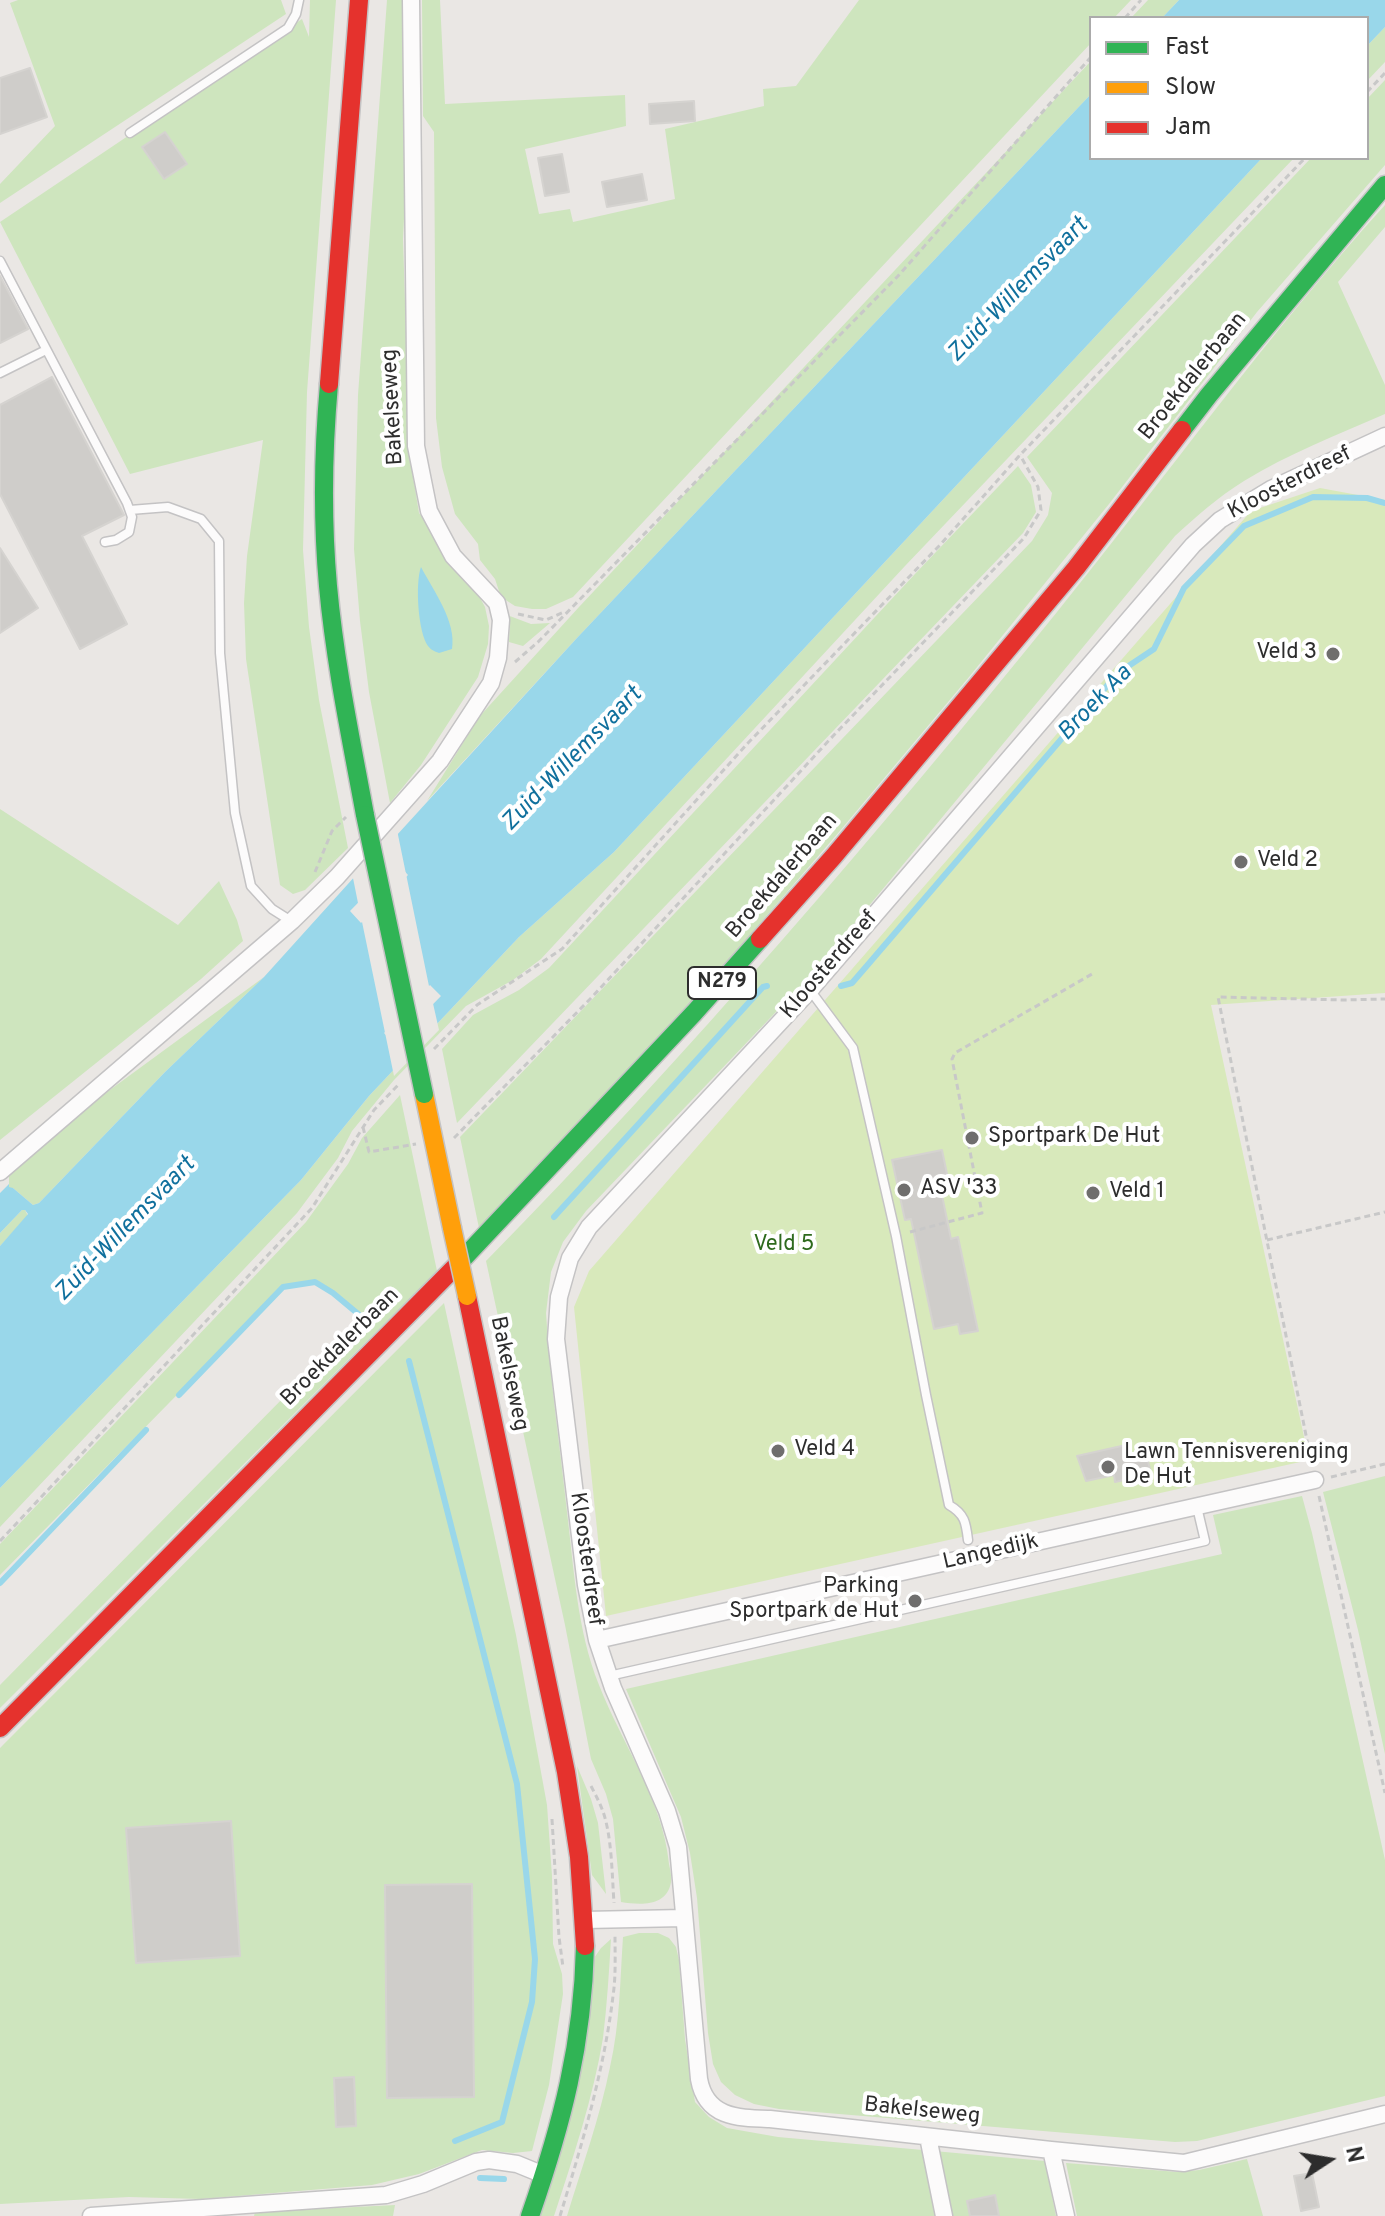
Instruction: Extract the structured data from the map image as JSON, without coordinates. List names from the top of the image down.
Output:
{
  "streets": {
    "street": [
      "Broekdalerbaan",
      "Bakelseweg",
      "Kloosterdreef",
      "N279",
      "Langedijk"
    ]
  },
  "crossings": [
    ["Bakelseweg", "Kloosterdreef"],
    ["Kloosterdreef", "Langedijk"]
  ],
  "water": ["Zuid-Willemsvaart", "Broek Aa"],
  "parks": ["Veld 5"],
  "places": [
    "Veld 3",
    "Veld 2",
    "Sportpark De Hut",
    "ASV '33",
    "Veld 1",
    "Veld 4",
    "Lawn Tennisvereniging De Hut",
    "Parking Sportpark de Hut"
  ],
  "legend": ["Fast", "Slow", "Jam"],
  "north": "right"
}
